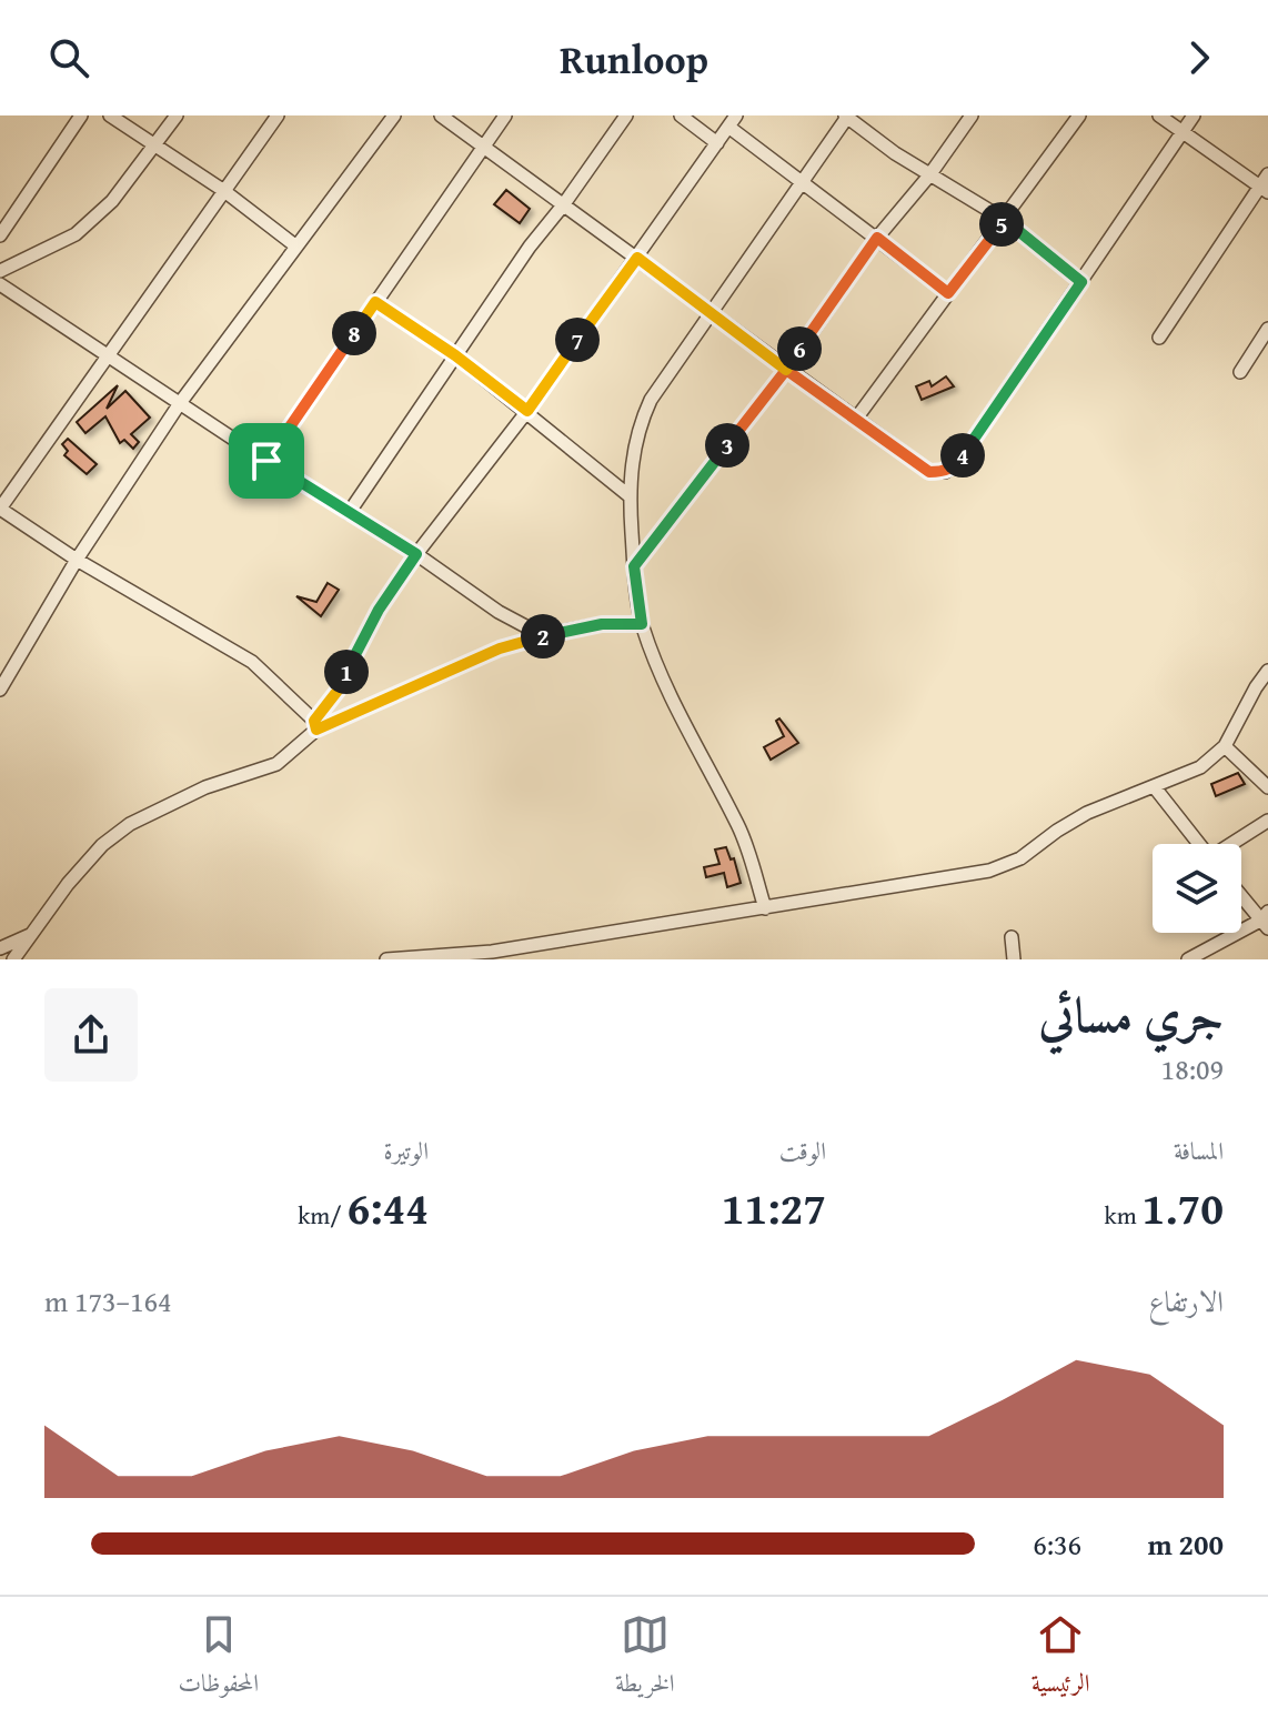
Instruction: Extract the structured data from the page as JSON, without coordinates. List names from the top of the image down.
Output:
{
  "page": {
    "header": "Runloop",
    "pins": [
      "5",
      "8",
      "7",
      "6",
      "3",
      "4",
      "2",
      "1"
    ],
    "heading": ["جري مسائي", "18:09"],
    "stats": [
      ["المسافة", "1.70 km"],
      ["الوقت", "11:27"],
      ["الوتيرة", "6:44 /km"]
    ],
    "chart": ["الارتفاع", "164–173 m"],
    "list": [
      {
        "name": "200 m",
        "note": "6:36"
      }
    ],
    "tabs": ["الرئيسية", "الخريطة", "المحفوظات"]
  }
}
